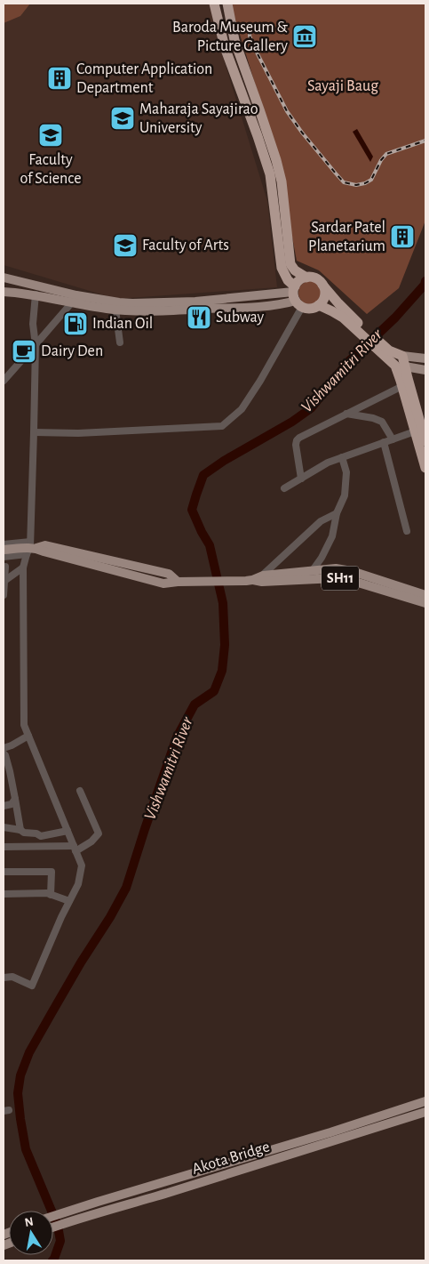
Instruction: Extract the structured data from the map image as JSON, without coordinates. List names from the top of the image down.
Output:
{
  "streets": {
    "main road": ["SH11", "Akota Bridge"]
  },
  "water": ["Vishwamitri River"],
  "parks": ["Sayaji Baug"],
  "places": {
    "museum": ["Baroda Museum & Picture Gallery"],
    "building": ["Computer Application Department", "Sardar Patel Planetarium"],
    "school or university": ["Maharaja Sayajirao University", "Faculty of Science", "Faculty of Arts"],
    "restaurant": ["Subway"],
    "fuel station": ["Indian Oil"],
    "cafe": ["Dairy Den"]
  },
  "north": "top"
}
